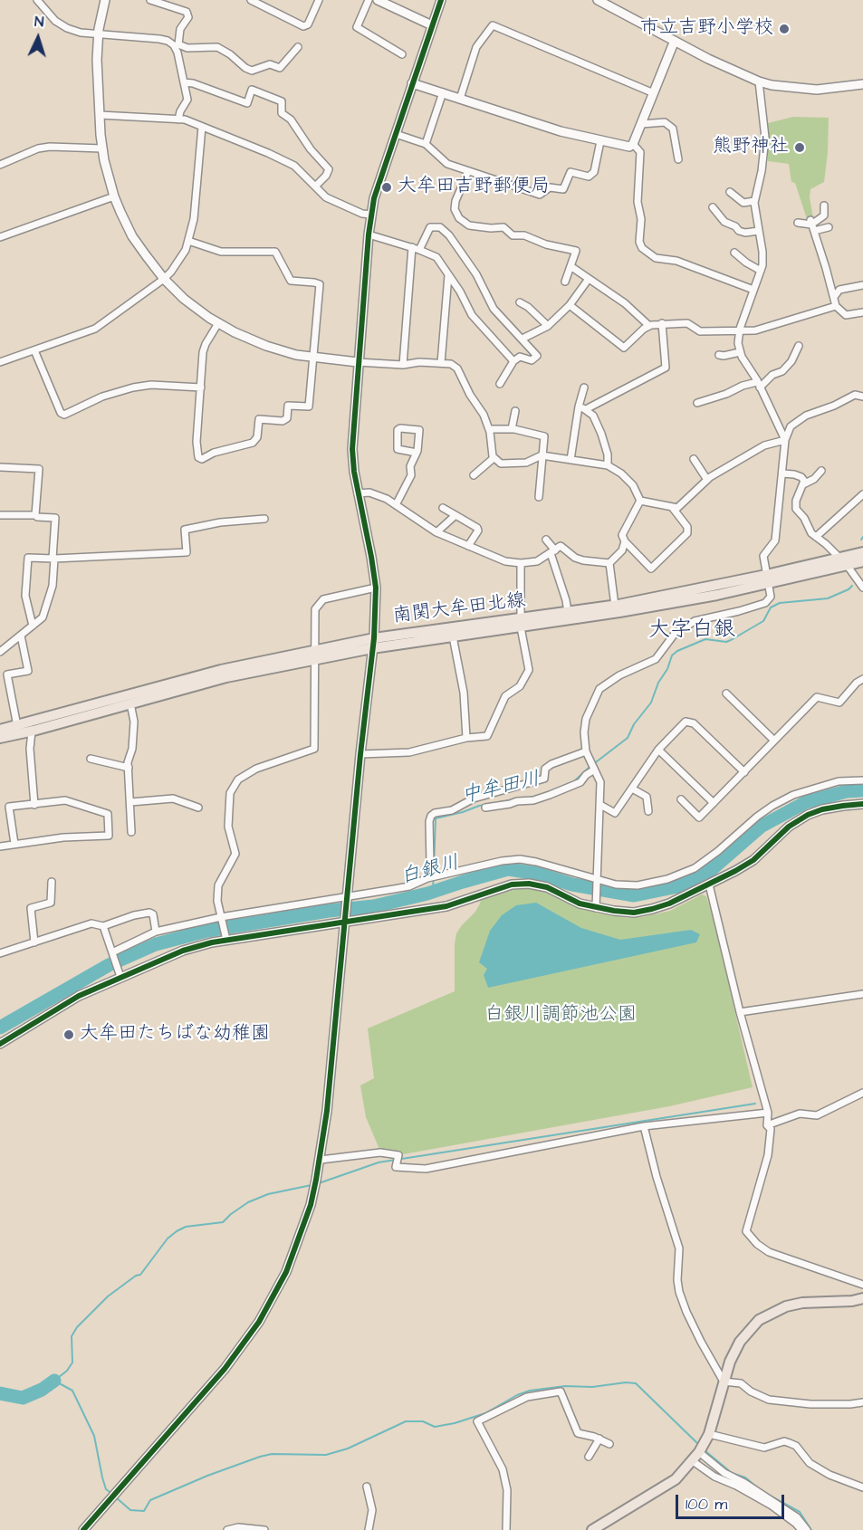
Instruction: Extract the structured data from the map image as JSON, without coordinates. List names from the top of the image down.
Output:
{
  "streets": {
    "main road": ["南関大牟田北線"]
  },
  "districts": ["大字白銀"],
  "water": ["中牟田川", "白銀川"],
  "parks": ["白銀川調節池公園"],
  "places": [
    "市立吉野小学校",
    "熊野神社",
    "大牟田吉野郵便局",
    "大牟田たちばな幼稚園"
  ],
  "scale_bar": "100 m",
  "north": "top"
}
